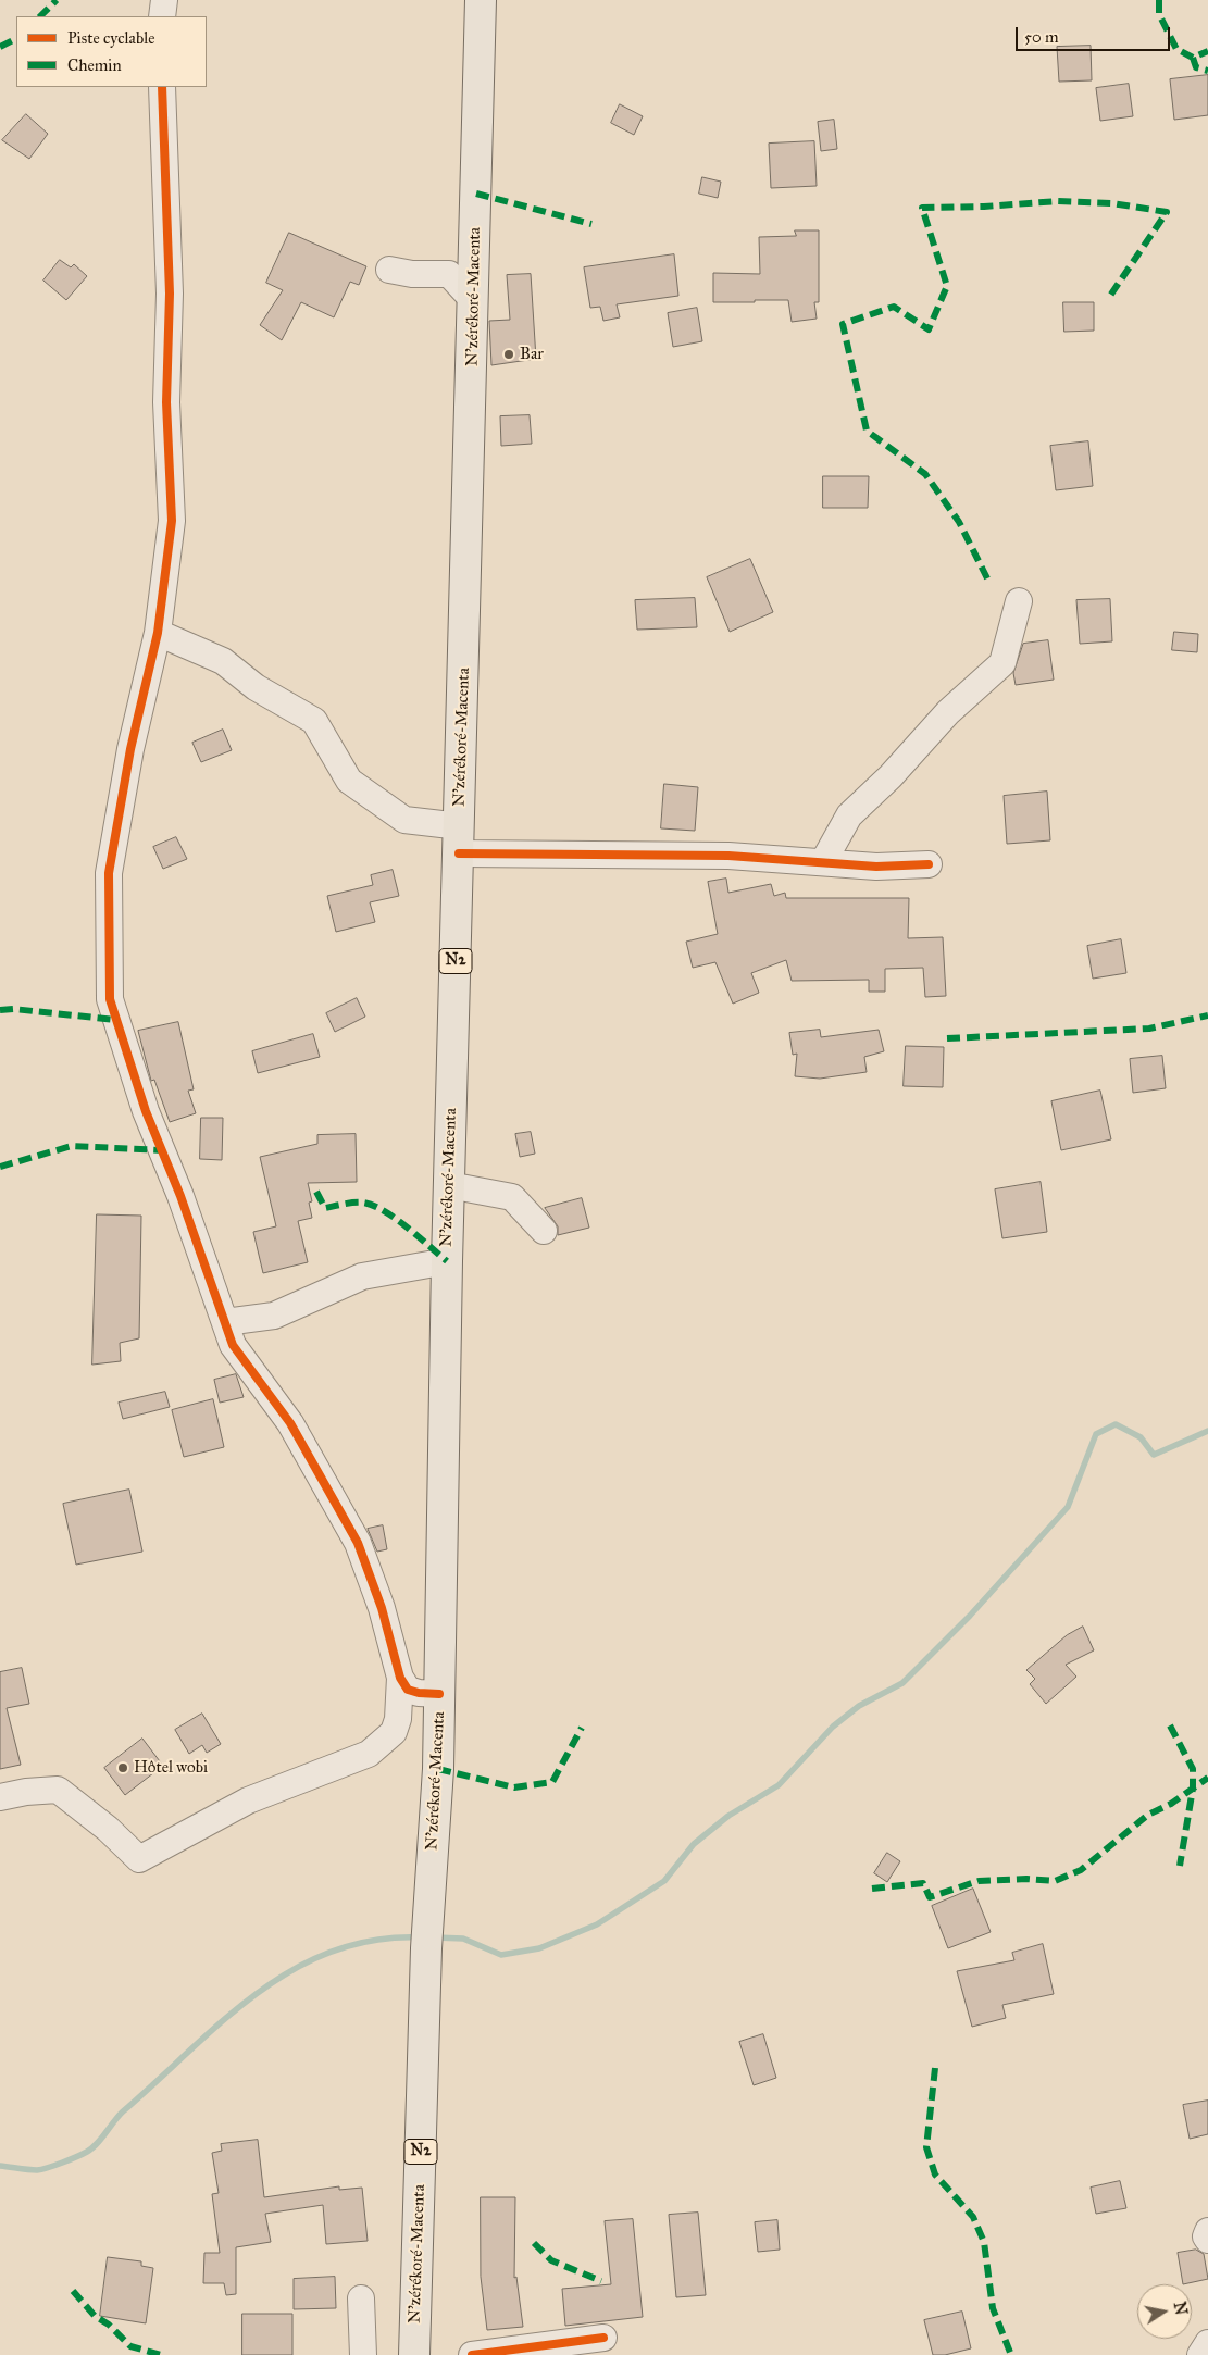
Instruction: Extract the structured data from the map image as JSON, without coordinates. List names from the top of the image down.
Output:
{
  "streets": {
    "highway": ["N'zérékoré-Macenta", "N2"]
  },
  "places": ["Bar", "Hôtel wobi"],
  "legend": ["Piste cyclable", "Chemin"],
  "scale_bar": "50 m",
  "north": "right"
}
